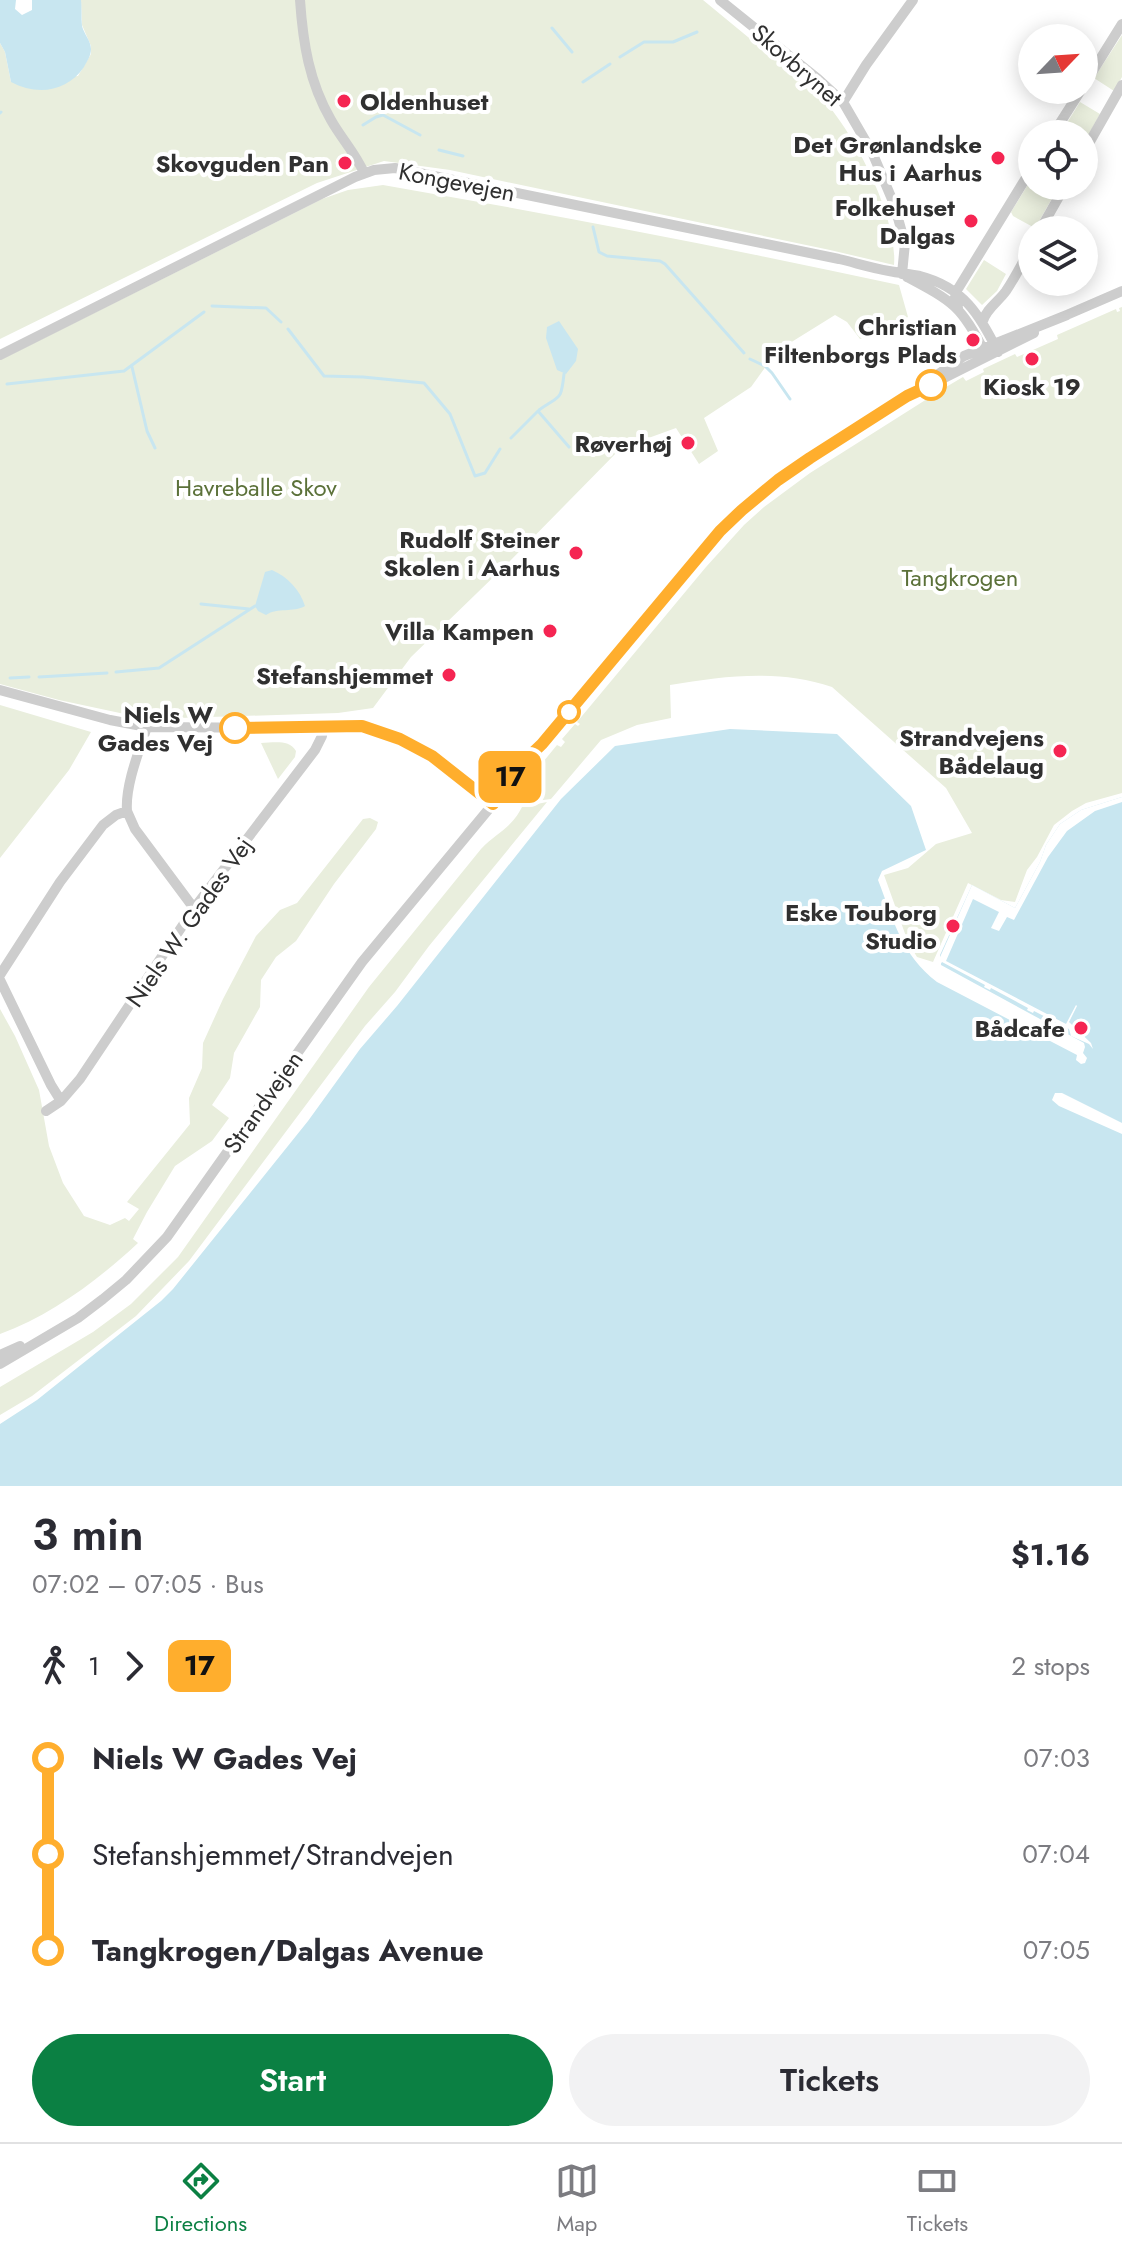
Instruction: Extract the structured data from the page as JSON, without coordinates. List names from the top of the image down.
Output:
{
  "streets": {
    "street": [
      "Skovbrynet",
      "Kongevejen",
      "Niels W. Gades Vej",
      "Strandvejen"
    ]
  },
  "crossings": [
    ["Skovbrynet", "Kongevejen"]
  ],
  "parks": ["Havreballe Skov", "Tangkrogen"],
  "places": [
    "Oldenhuset",
    "Det Grønlandske Hus i Aarhus",
    "Skovguden Pan",
    "Folkehuset Dalgas",
    "Christian Filtenborgs Plads",
    "Kiosk 19",
    "Røverhøj",
    "Rudolf Steiner Skolen i Aarhus",
    "Villa Kampen",
    "Stefanshjemmet",
    "Niels W Gades Vej",
    "Strandvejens Bådelaug",
    "Eske Touborg Studio",
    "Bådcafe"
  ],
  "lines": ["bus line 17"],
  "north": "top right",
  "page": {
    "on_map": "17",
    "heading": ["3 min", "07:02 – 07:05 · Bus", "$1.16"],
    "legs": ["1", "17", "2 stops"],
    "list": [
      {
        "name": "Niels W Gades Vej",
        "value": "07:03"
      },
      {
        "name": "Stefanshjemmet/Strandvejen",
        "value": "07:04"
      },
      {
        "name": "Tangkrogen/Dalgas Avenue",
        "value": "07:05"
      }
    ],
    "buttons": ["Start", "Tickets"],
    "tabs": ["Directions", "Map", "Tickets"]
  }
}
